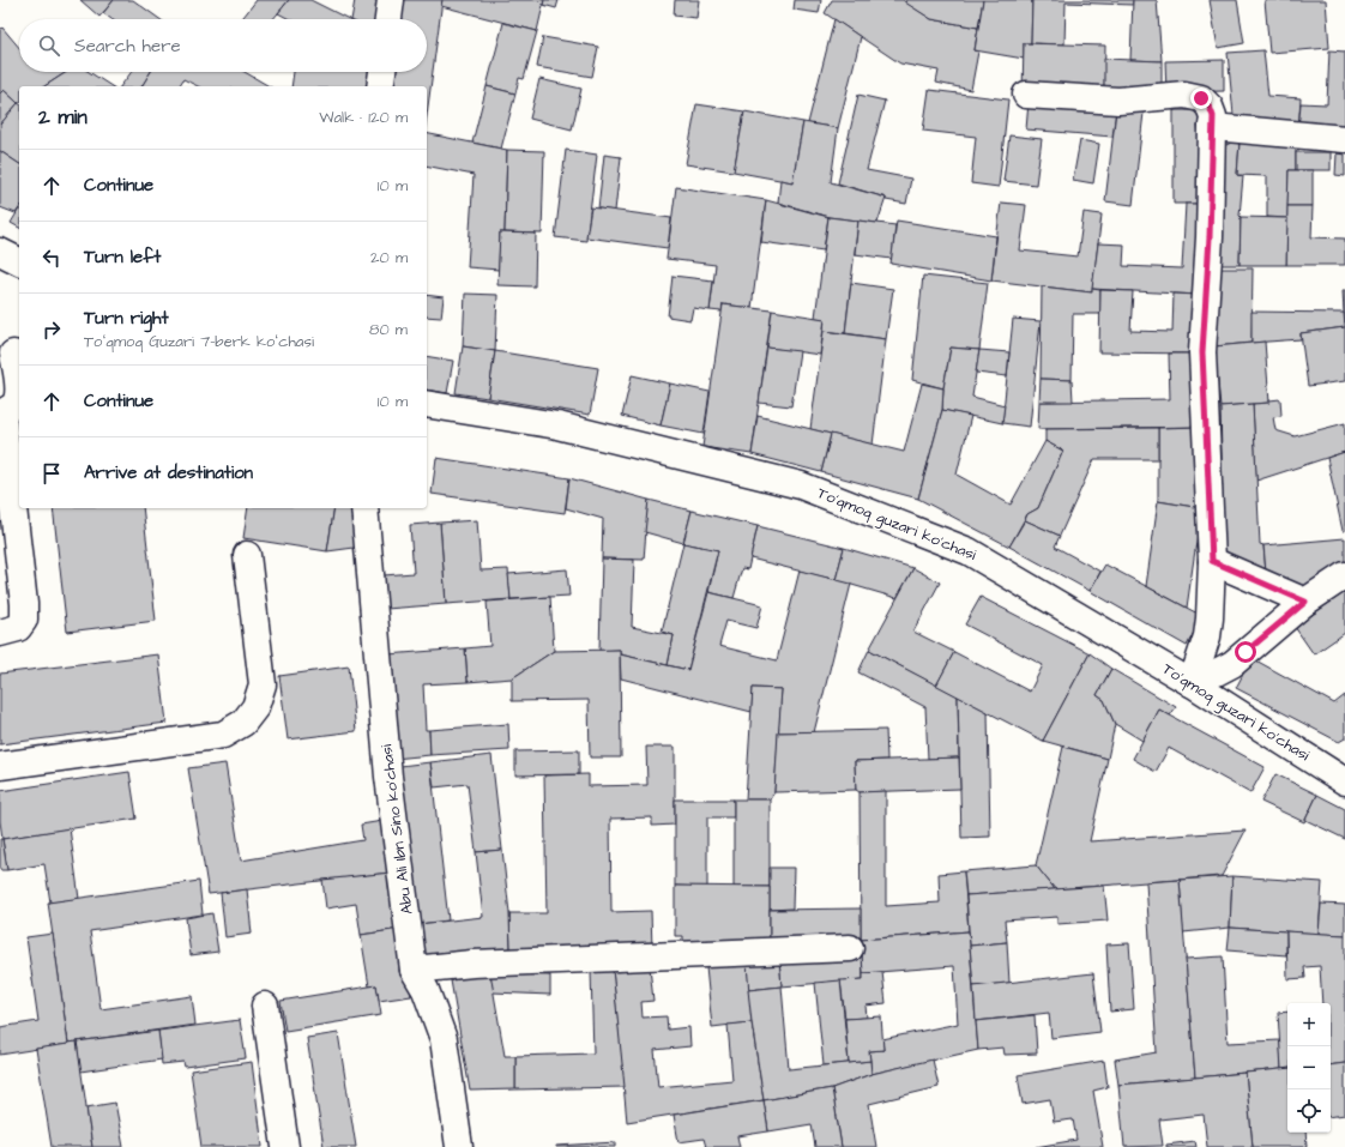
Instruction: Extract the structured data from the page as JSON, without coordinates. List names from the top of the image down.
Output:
{
  "streets": {
    "street": ["To'qmoq guzari ko'chasi", "Abu Ali Ibn Sino ko'chasi"]
  },
  "page": {
    "search": "Search here",
    "heading": ["2 min", "Walk · 120 m"],
    "list": [
      ["Continue", "10 m"],
      ["Turn left", "20 m"],
      ["Turn right", "Toʻqmoq Guzari 7-berk koʻchasi", "80 m"],
      ["Continue", "10 m"],
      "Arrive at destination"
    ],
    "map_buttons": ["+", "−"]
  }
}
